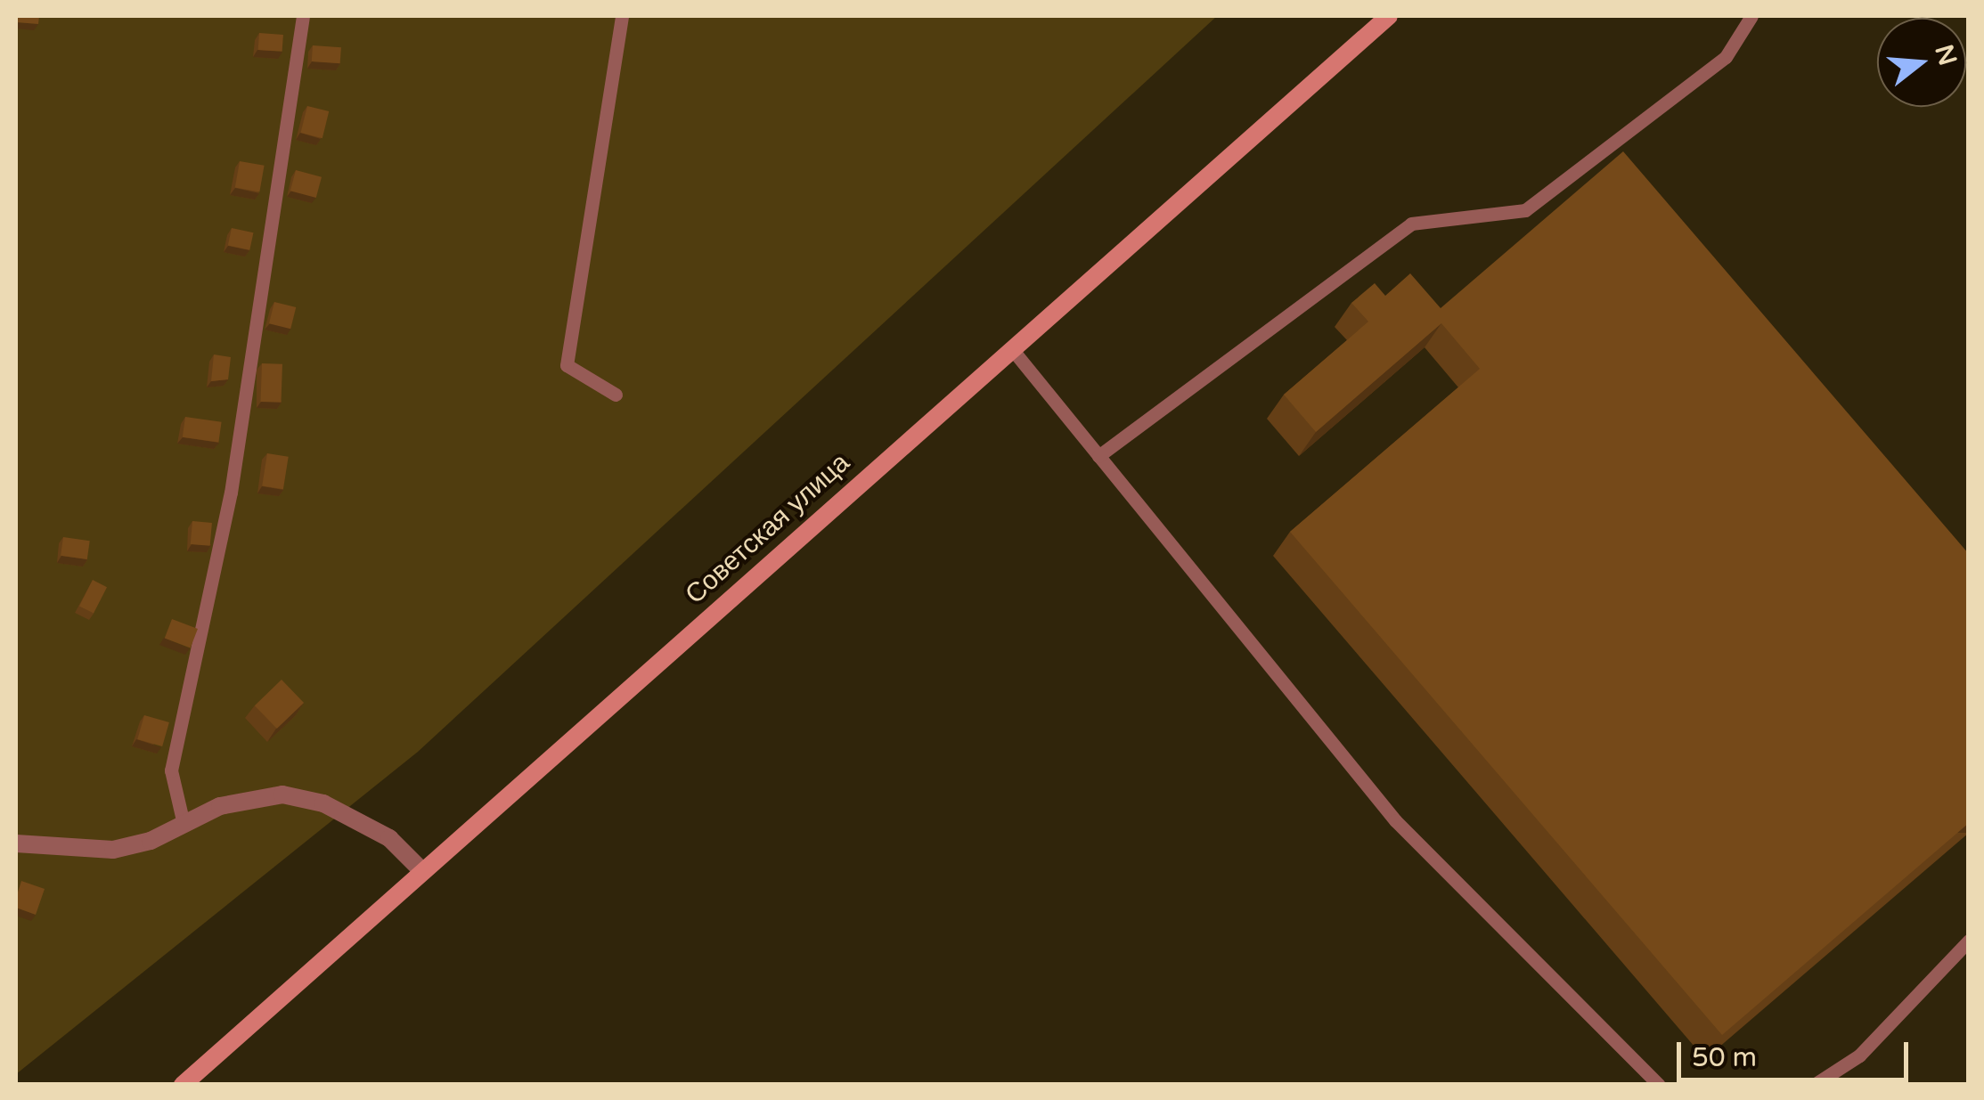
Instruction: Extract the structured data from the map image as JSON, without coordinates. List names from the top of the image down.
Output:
{
  "streets": {
    "main road": ["Советская улица"]
  },
  "scale_bar": "50 m",
  "north": "right"
}
